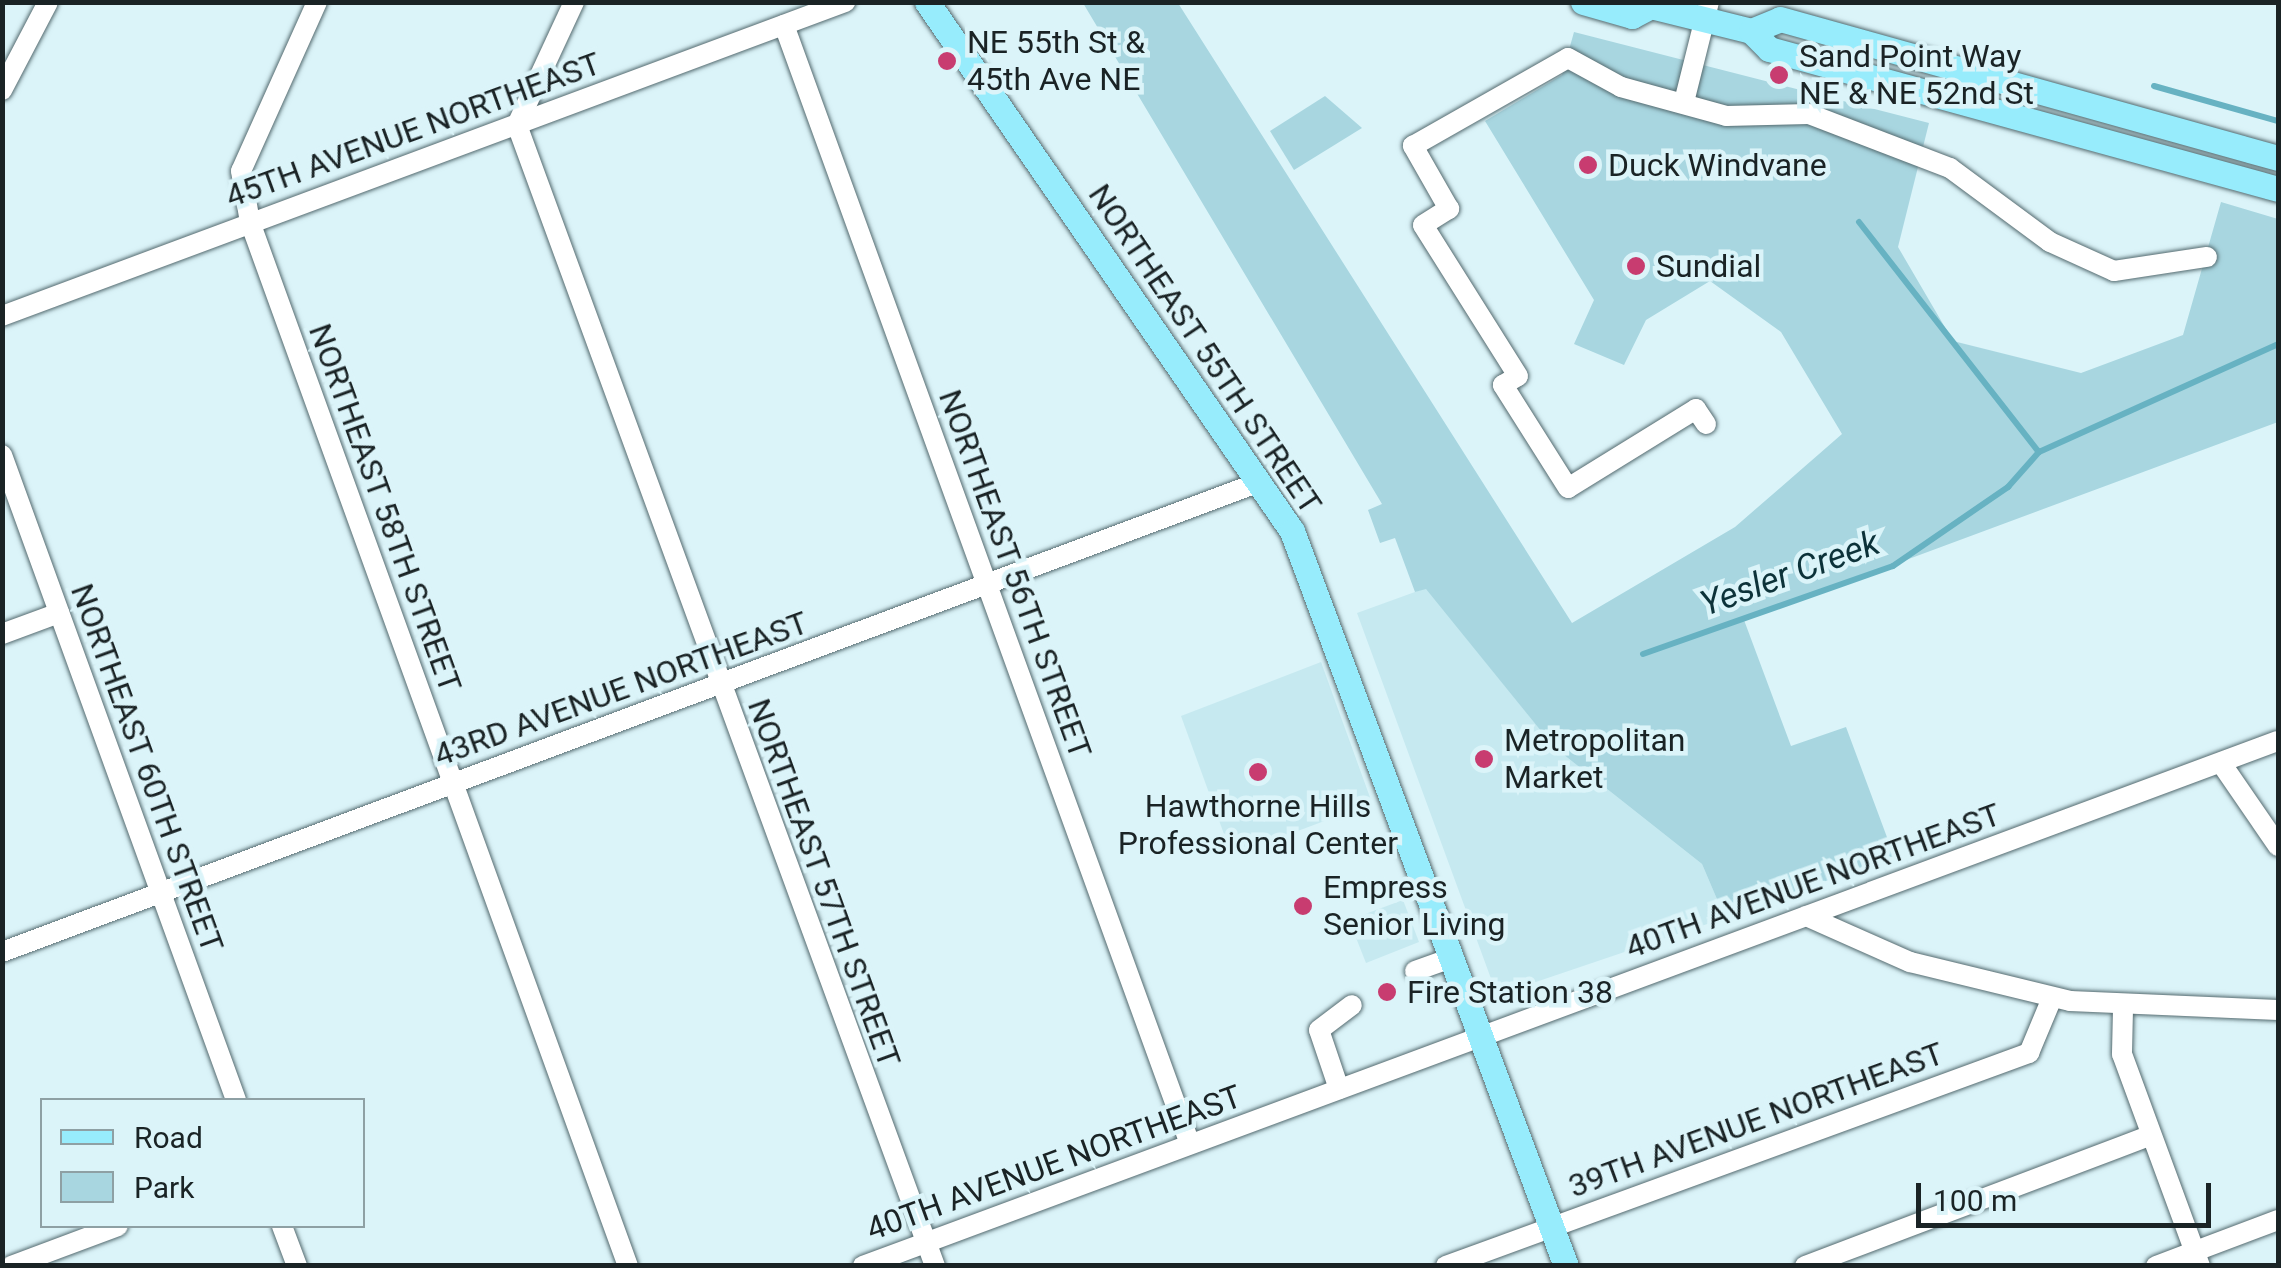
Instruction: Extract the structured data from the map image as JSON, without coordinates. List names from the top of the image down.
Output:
{
  "streets": {
    "main road": ["NORTHEAST 55TH STREET"],
    "street": [
      "45TH AVENUE NORTHEAST",
      "NORTHEAST 58TH STREET",
      "NORTHEAST 56TH STREET",
      "43RD AVENUE NORTHEAST",
      "NORTHEAST 60TH STREET",
      "40TH AVENUE NORTHEAST",
      "NORTHEAST 57TH STREET",
      "39TH AVENUE NORTHEAST"
    ]
  },
  "crossings": [
    ["45TH AVENUE NORTHEAST", "NORTHEAST 58TH STREET"],
    ["45TH AVENUE NORTHEAST", "NORTHEAST 56TH STREET"],
    ["45TH AVENUE NORTHEAST", "NORTHEAST 57TH STREET"],
    ["NORTHEAST 55TH STREET", "43RD AVENUE NORTHEAST"],
    ["NORTHEAST 55TH STREET", "40TH AVENUE NORTHEAST"],
    ["NORTHEAST 55TH STREET", "39TH AVENUE NORTHEAST"],
    ["NORTHEAST 58TH STREET", "43RD AVENUE NORTHEAST"],
    ["NORTHEAST 56TH STREET", "43RD AVENUE NORTHEAST"],
    ["NORTHEAST 56TH STREET", "40TH AVENUE NORTHEAST"],
    ["43RD AVENUE NORTHEAST", "NORTHEAST 60TH STREET"],
    ["43RD AVENUE NORTHEAST", "NORTHEAST 57TH STREET"],
    ["40TH AVENUE NORTHEAST", "NORTHEAST 57TH STREET"]
  ],
  "water": ["Yesler Creek"],
  "places": [
    "NE 55th St & 45th Ave NE",
    "Sand Point Way NE & NE 52nd St",
    "Duck Windvane",
    "Sundial",
    "Metropolitan Market",
    "Hawthorne Hills Professional Center",
    "Empress Senior Living",
    "Fire Station 38"
  ],
  "legend": ["Road", "Park"],
  "scale_bar": "100 m"
}
